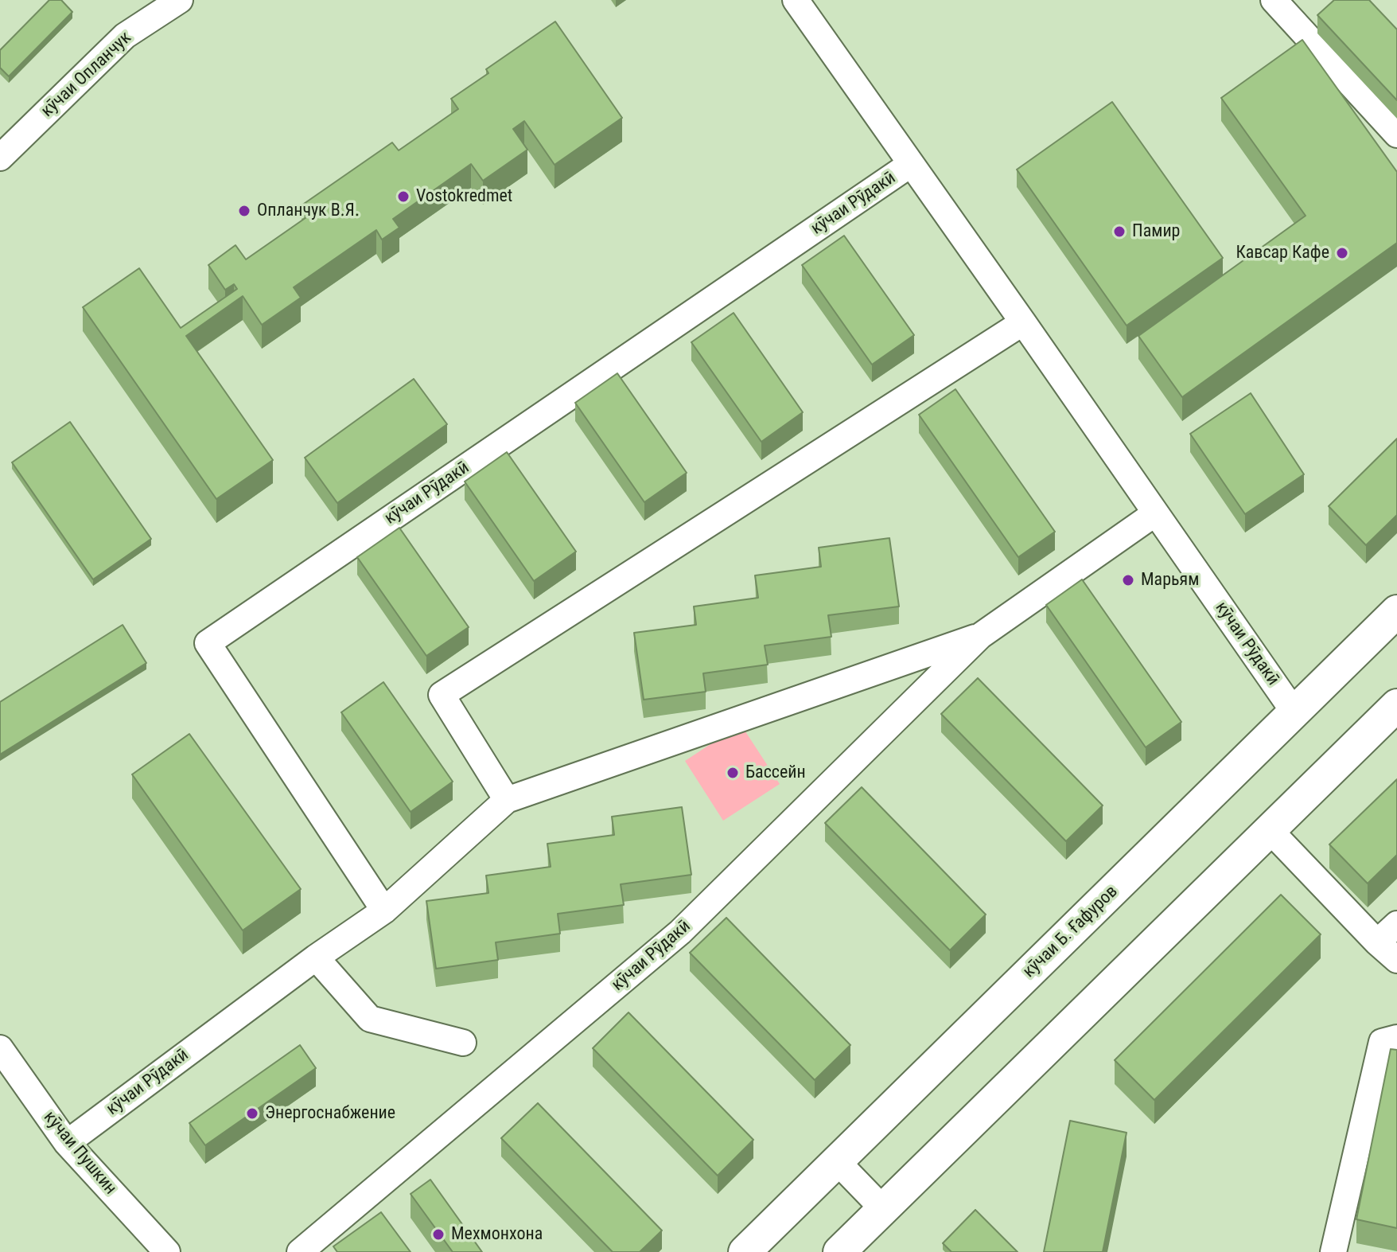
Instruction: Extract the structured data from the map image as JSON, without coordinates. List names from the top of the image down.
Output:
{
  "streets": {
    "main road": ["кӯчаи Б. Ғафуров"],
    "street": ["кӯчаи Опланчук", "кӯчаи Рӯдакӣ", "кӯчаи Пушкин"]
  },
  "crossings": [
    ["кӯчаи Рӯдакӣ", "кӯчаи Б. Ғафуров"],
    ["кӯчаи Рӯдакӣ", "кӯчаи Пушкин"]
  ],
  "places": [
    "Vostokredmet",
    "Опланчук В.Я.",
    "Памир",
    "Кавсар Кафе",
    "Марьям",
    "Бассейн",
    "Энергоснабжение",
    "Мехмонхона"
  ]
}
